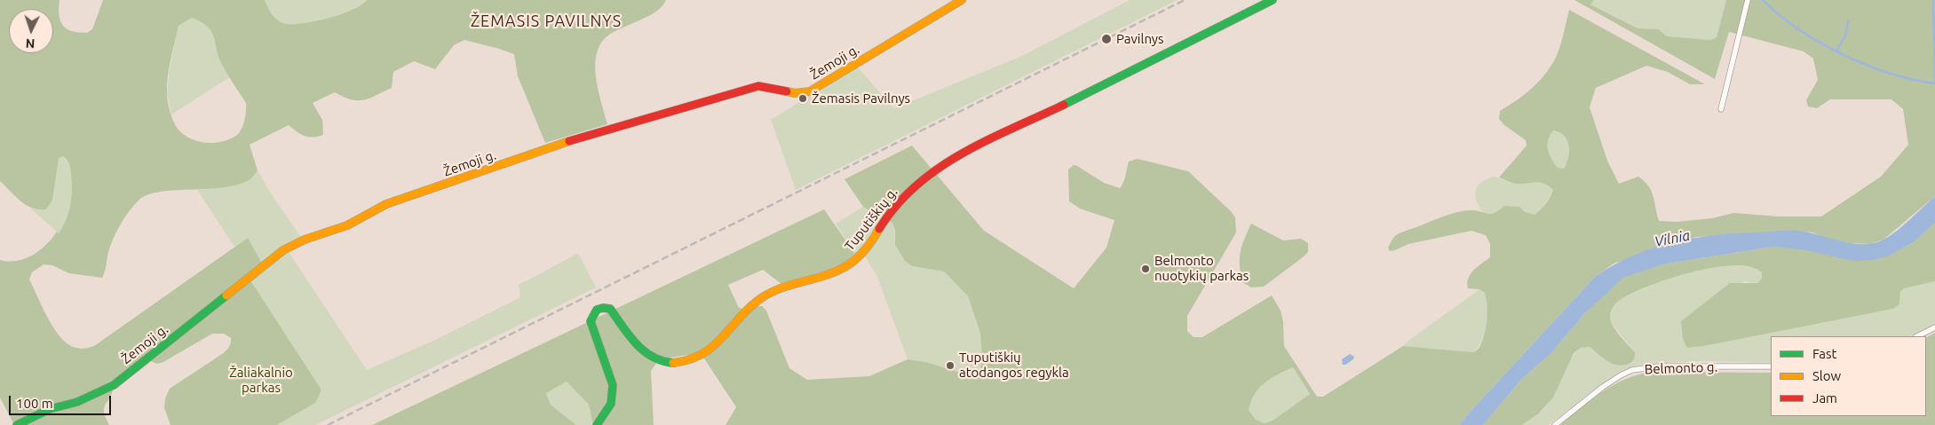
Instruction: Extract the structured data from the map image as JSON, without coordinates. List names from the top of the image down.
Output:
{
  "streets": {
    "street": ["Žemoji g.", "Tuputiškių g.", "Belmonto g."]
  },
  "districts": ["ŽEMASIS PAVILNYS"],
  "water": ["Vilnia"],
  "parks": ["Žaliakalnio parkas"],
  "places": [
    "Pavilnys",
    "Žemasis Pavilnys",
    "Belmonto nuotykių parkas",
    "Tuputiškių atodangos regykla"
  ],
  "legend": ["Fast", "Slow", "Jam"],
  "scale_bar": "100 m",
  "north": "bottom"
}
